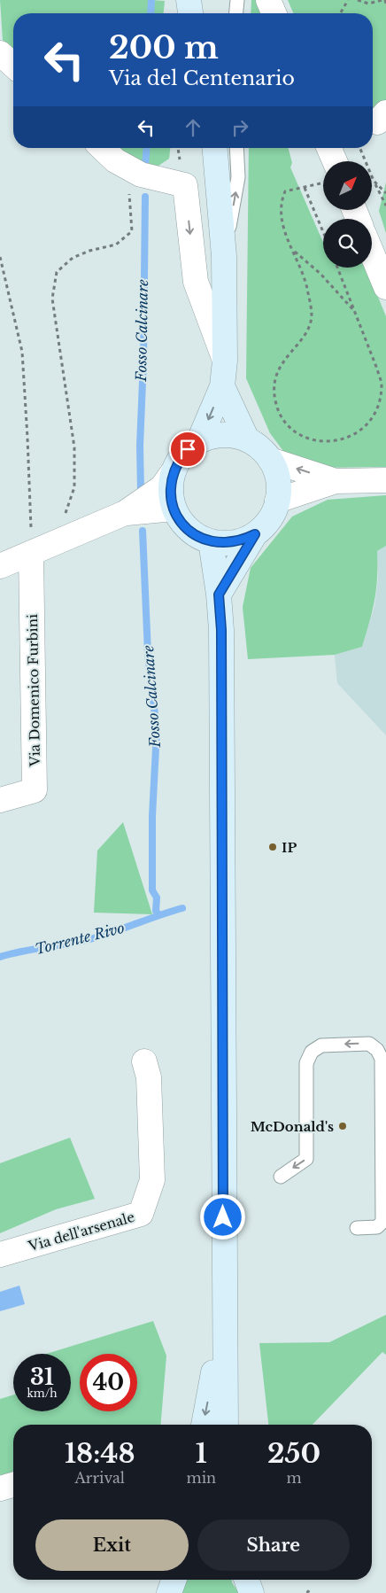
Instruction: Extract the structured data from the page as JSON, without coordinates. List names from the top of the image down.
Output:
{
  "streets": {
    "street": ["Via Domenico Furbini", "Via dell'arsenale"]
  },
  "water": ["Fosso Calcinare", "Torrente Rivo"],
  "places": ["IP", "McDonald's"],
  "north": "top right",
  "page": {
    "turn": ["200 m", "Via del Centenario"],
    "speed": "31 km/h",
    "limit": "40",
    "eta": [
      "18:48",
      "Arrival",
      "1",
      "min",
      "250",
      "m"
    ],
    "buttons": ["Exit", "Share"]
  }
}
